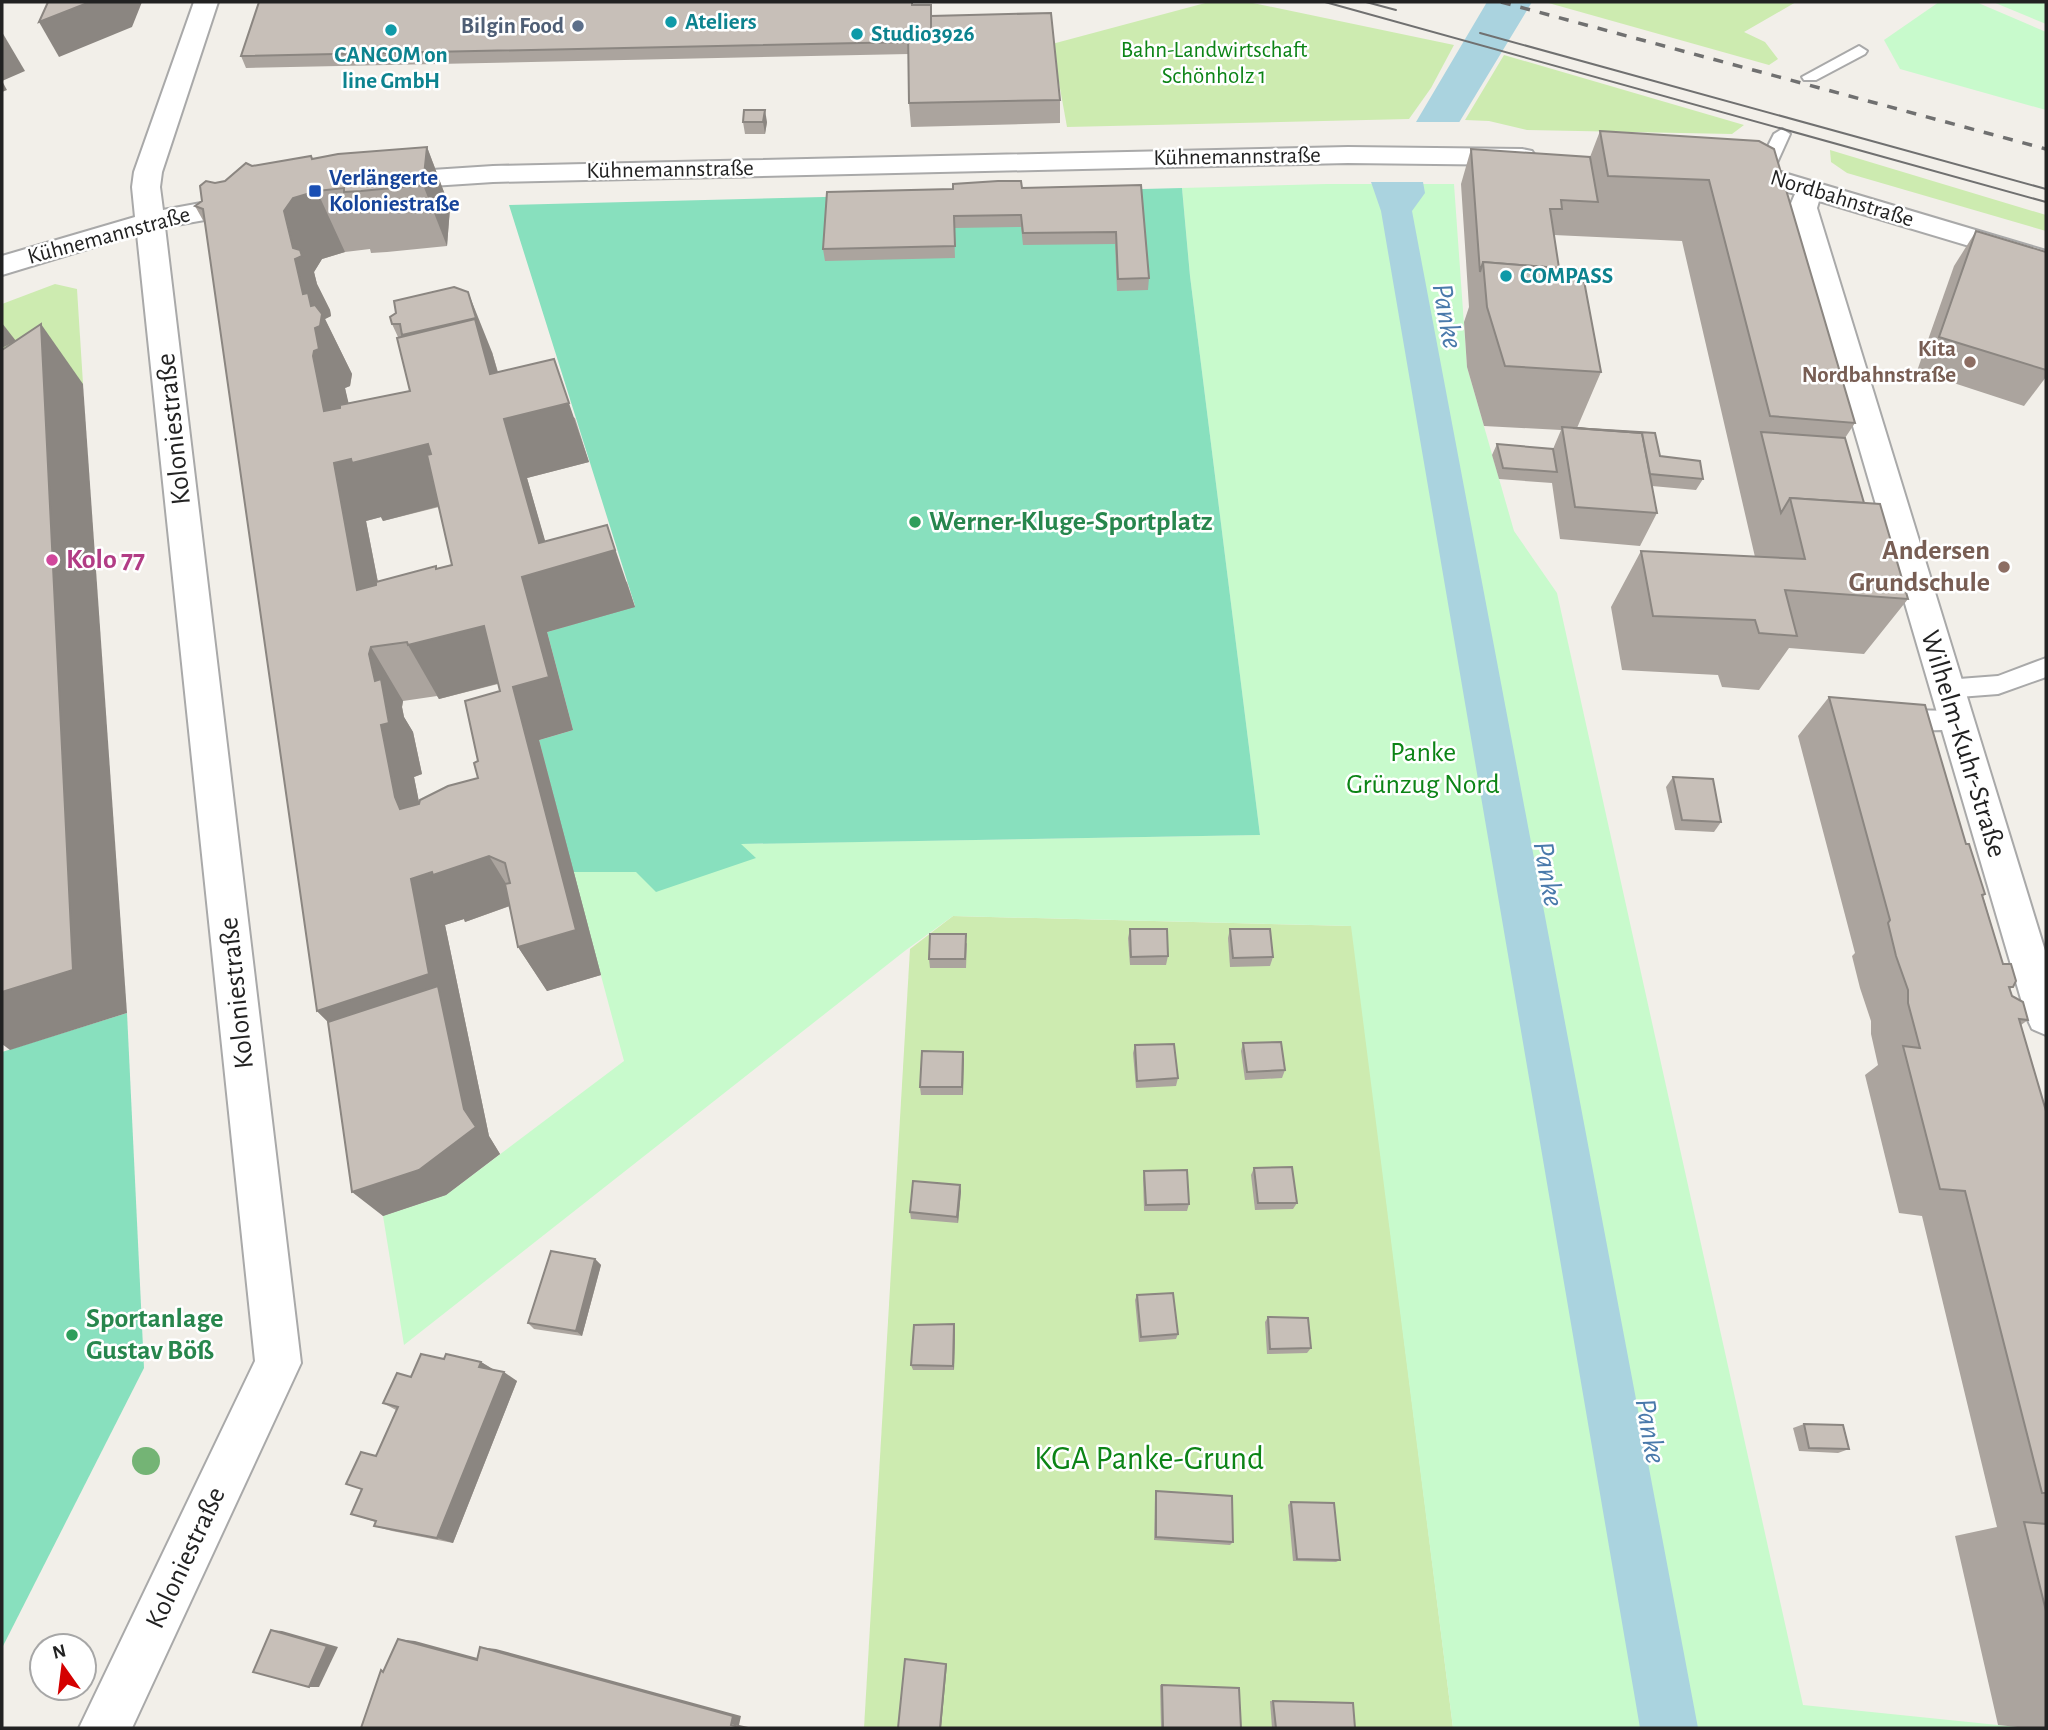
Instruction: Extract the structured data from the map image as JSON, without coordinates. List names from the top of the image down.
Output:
{
  "streets": {
    "street": [
      "Kühnemannstraße",
      "Nordbahnstraße",
      "Koloniestraße",
      "Wilhelm-Kuhr-Straße"
    ]
  },
  "crossings": [
    ["Kühnemannstraße", "Koloniestraße"],
    ["Nordbahnstraße", "Wilhelm-Kuhr-Straße"]
  ],
  "water": ["Panke"],
  "parks": ["Bahn-Landwirtschaft Schönholz 1", "Panke Grünzug Nord", "KGA Panke-Grund"],
  "places": {
    "other": [
      "Ateliers",
      "Bilgin Food",
      "CANCOM on line GmbH",
      "Studio3926",
      "COMPASS",
      "Kita Nordbahnstraße",
      "Werner-Kluge-Sportplatz",
      "Kolo 77",
      "Andersen Grundschule",
      "Sportanlage Gustav Böß"
    ],
    "transit": ["Verlängerte Koloniestraße"]
  },
  "north": "top"
}
